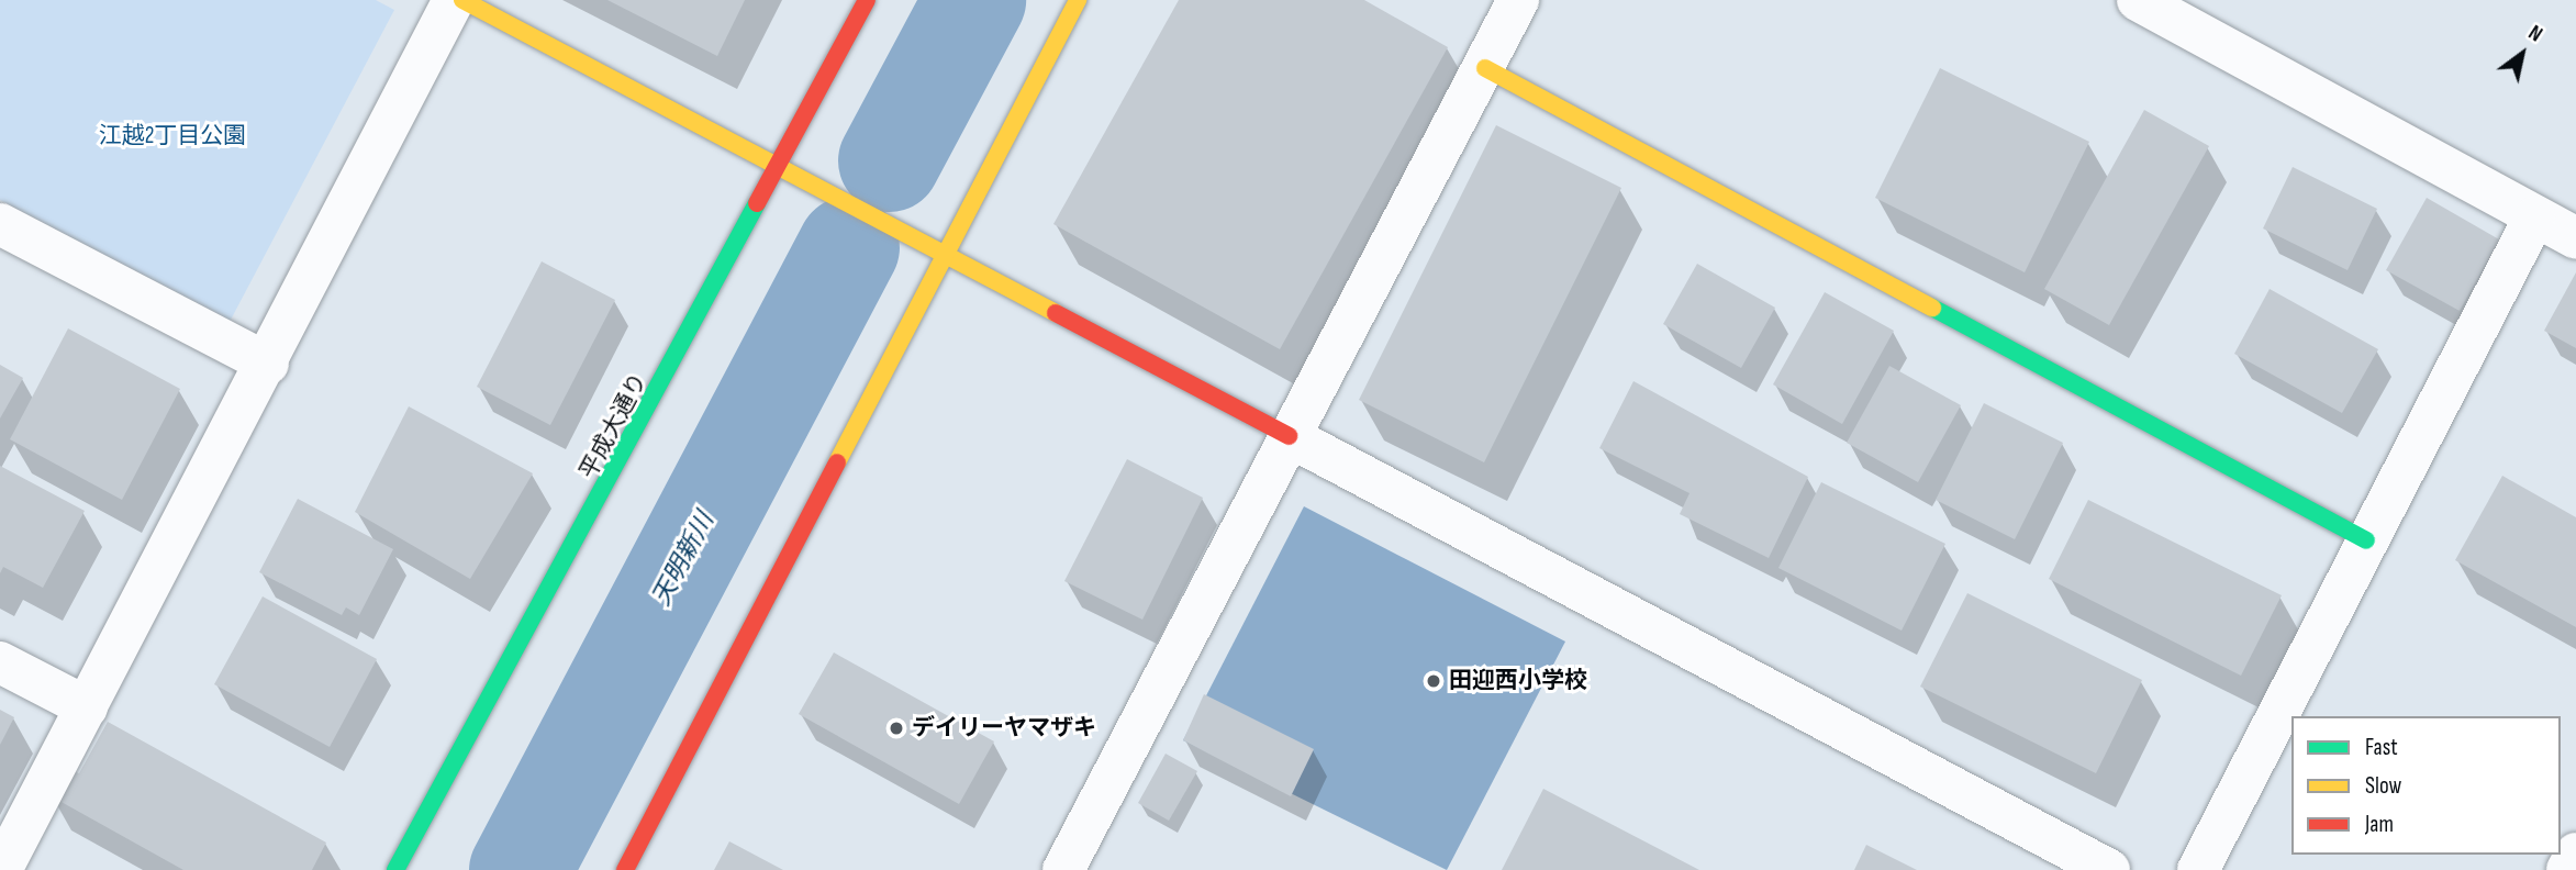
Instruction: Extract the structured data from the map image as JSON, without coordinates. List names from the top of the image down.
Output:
{
  "streets": {
    "street": ["平成大通り"]
  },
  "water": ["天明新川"],
  "parks": ["江越2丁目公園"],
  "places": ["田迎西小学校", "デイリーヤマザキ"],
  "legend": ["Fast", "Slow", "Jam"],
  "north": "top right"
}
